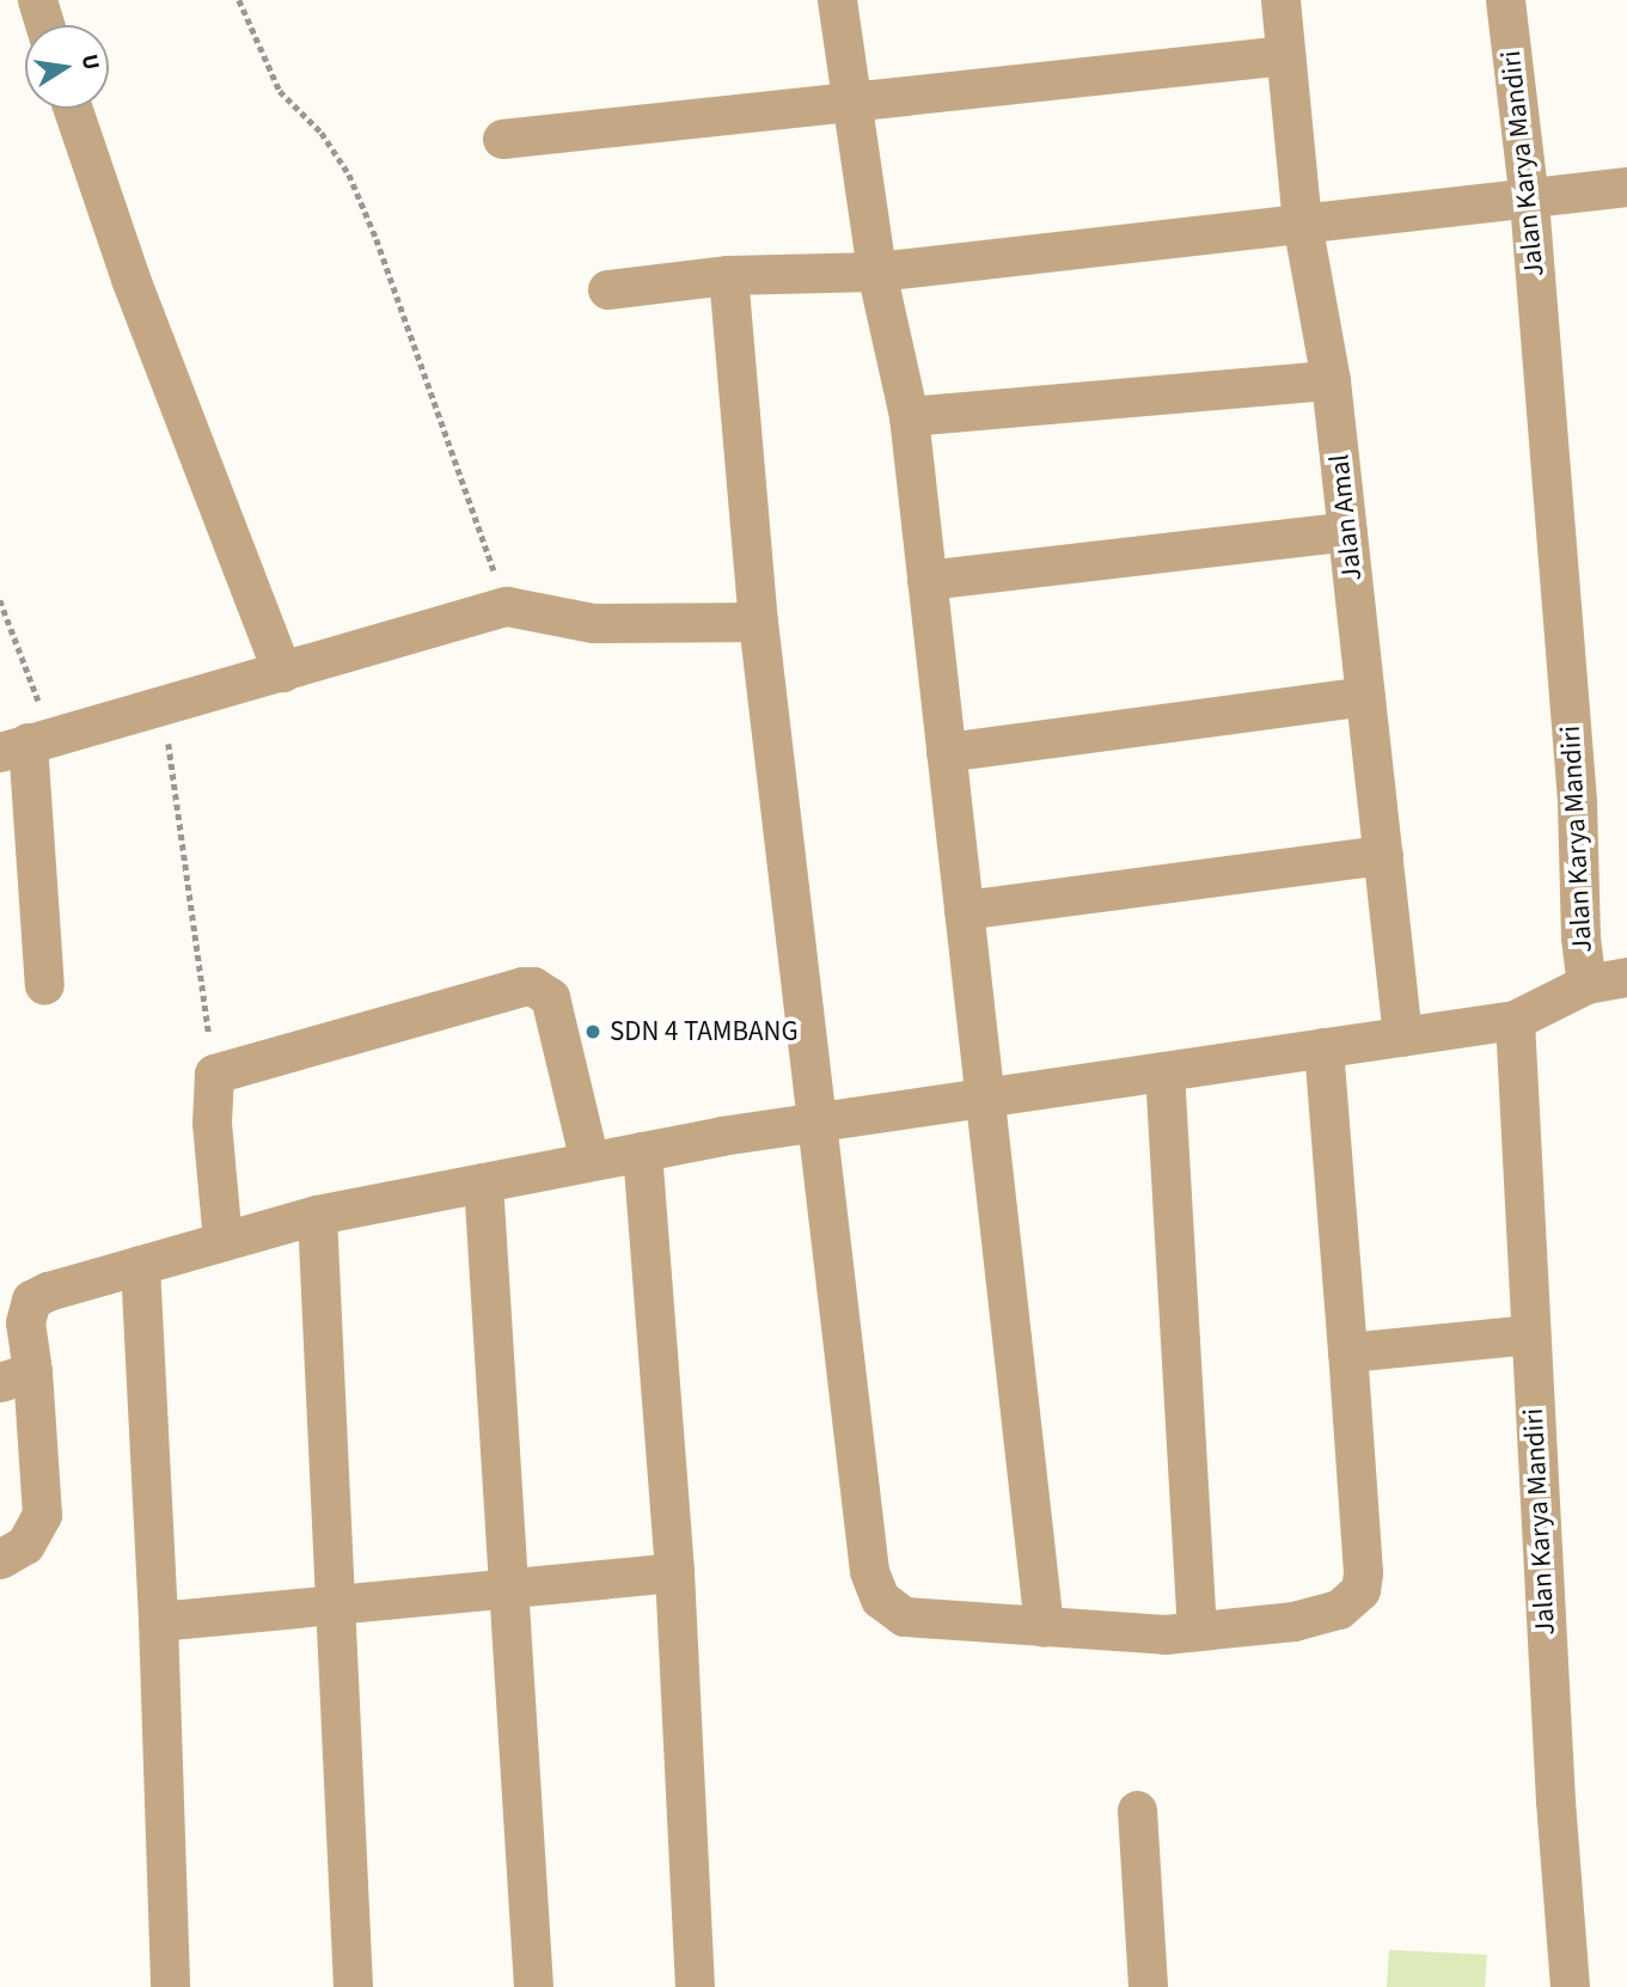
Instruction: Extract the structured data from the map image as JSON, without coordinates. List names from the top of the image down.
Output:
{
  "streets": {
    "street": ["Jalan Karya Mandiri", "Jalan Amal"]
  },
  "places": ["SDN 4 TAMBANG"],
  "north": "right"
}
